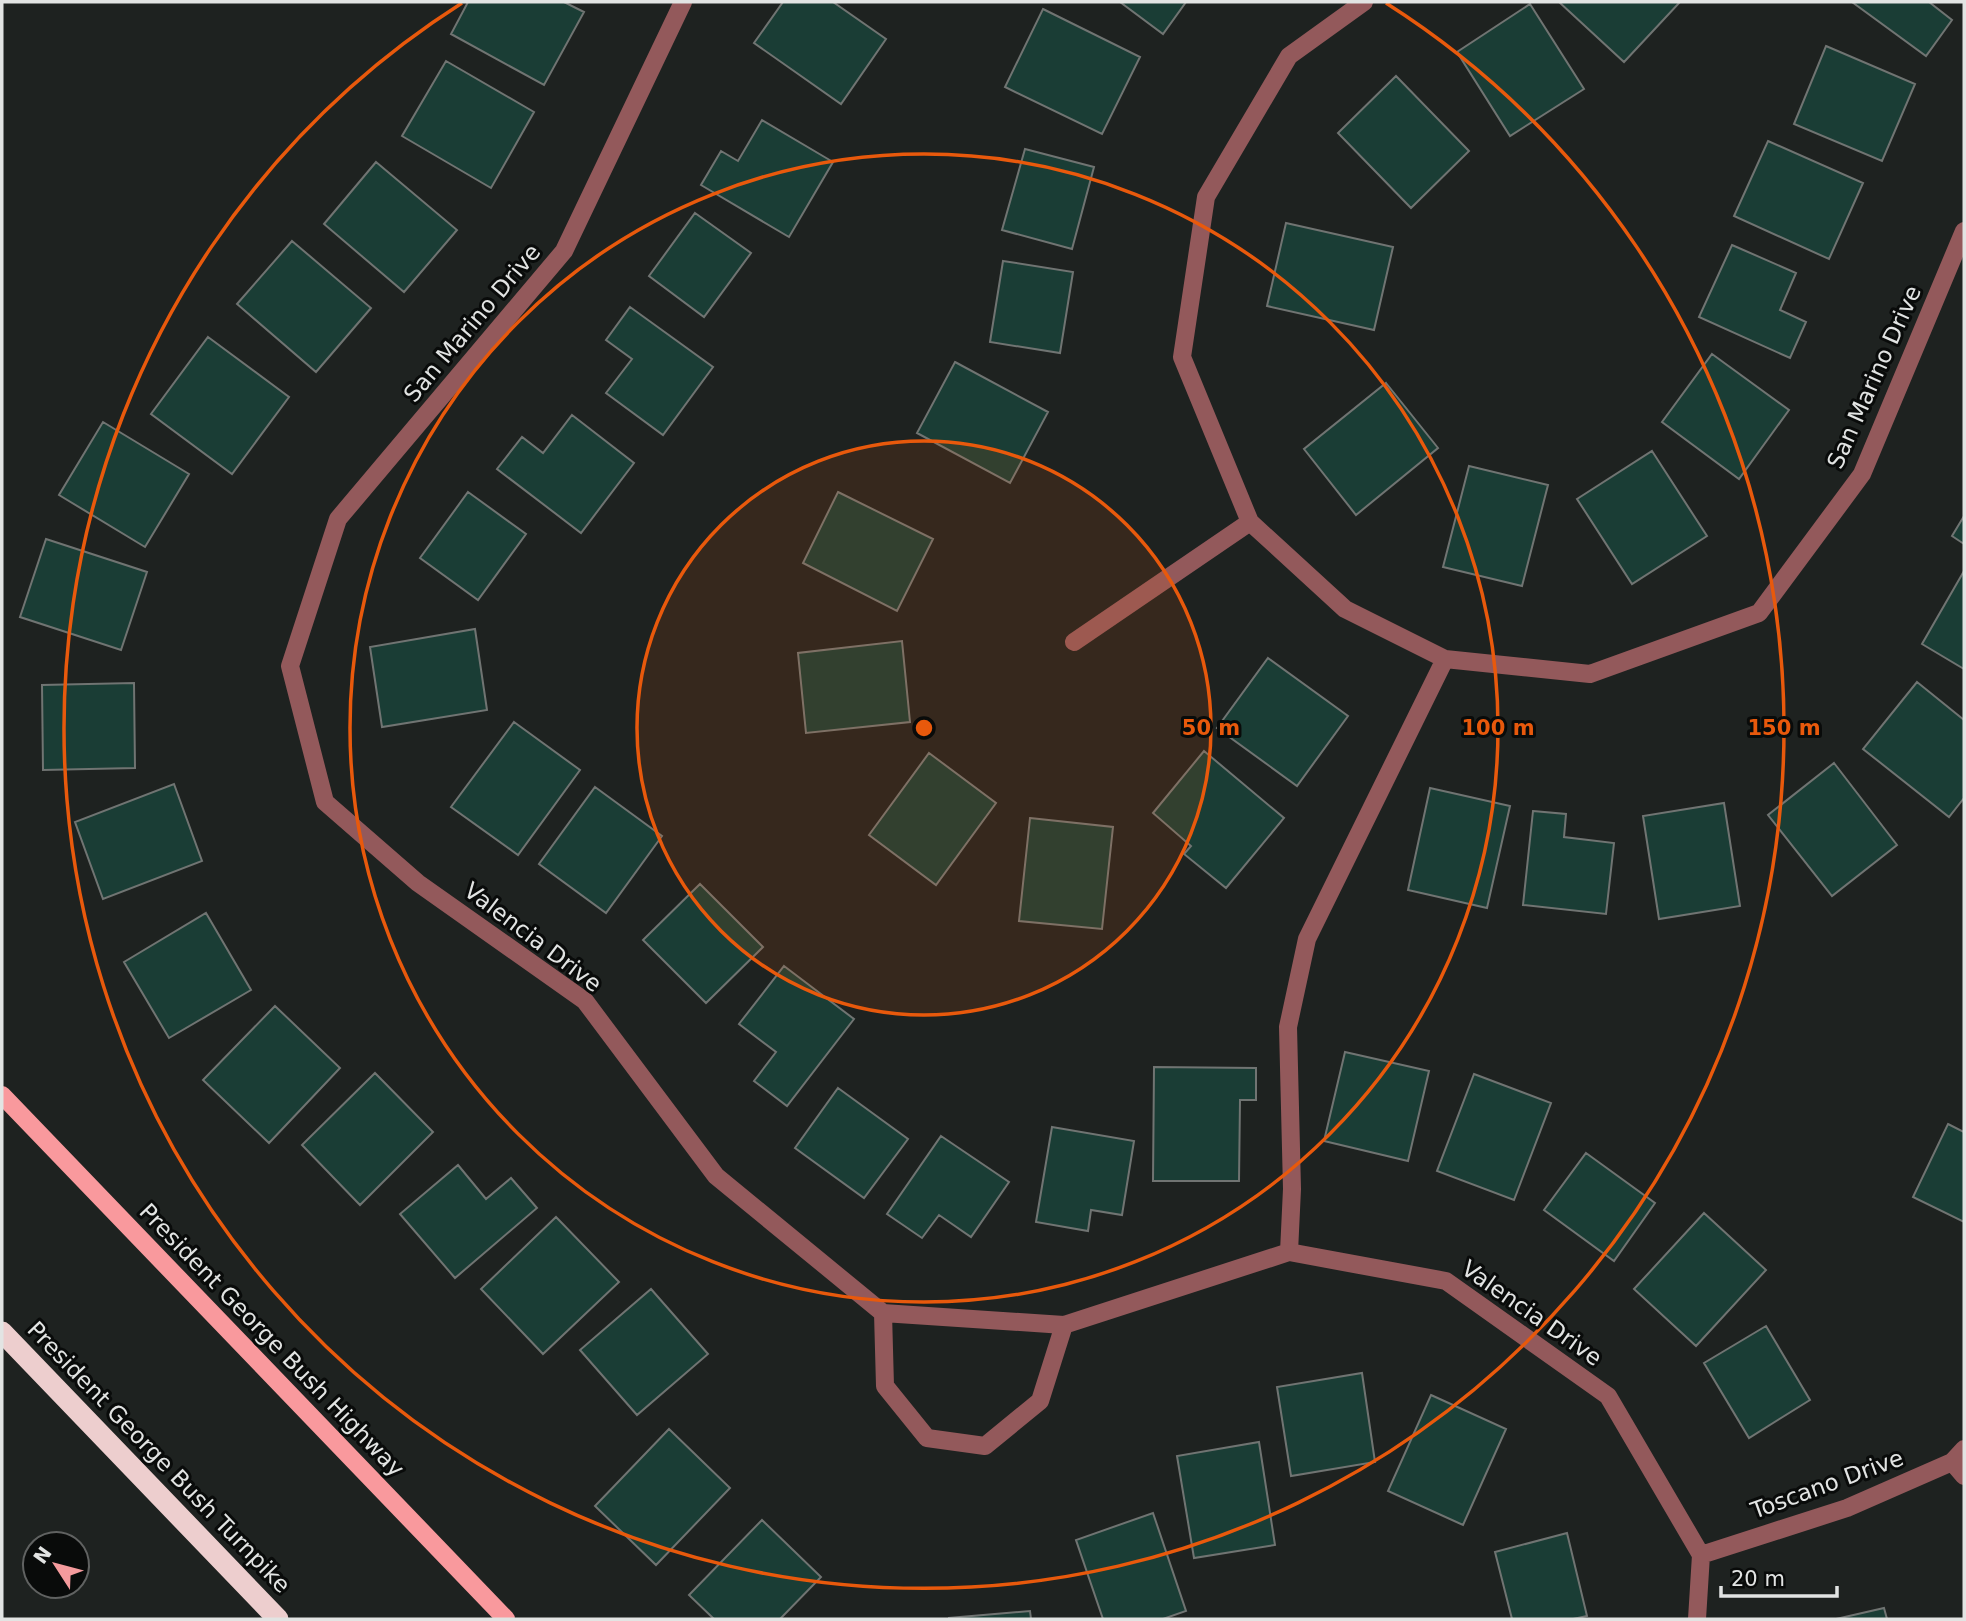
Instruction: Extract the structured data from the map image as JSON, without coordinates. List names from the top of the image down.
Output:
{
  "streets": {
    "highway": ["President George Bush Turnpike"],
    "main road": ["President George Bush Highway"],
    "street": ["San Marino Drive", "Valencia Drive", "Toscano Drive"]
  },
  "crossings": [
    ["San Marino Drive", "Valencia Drive"],
    ["Valencia Drive", "Toscano Drive"]
  ],
  "scale_bar": "20 m",
  "north": "top left",
  "rings": ["50 m", "100 m", "150 m"]
}
